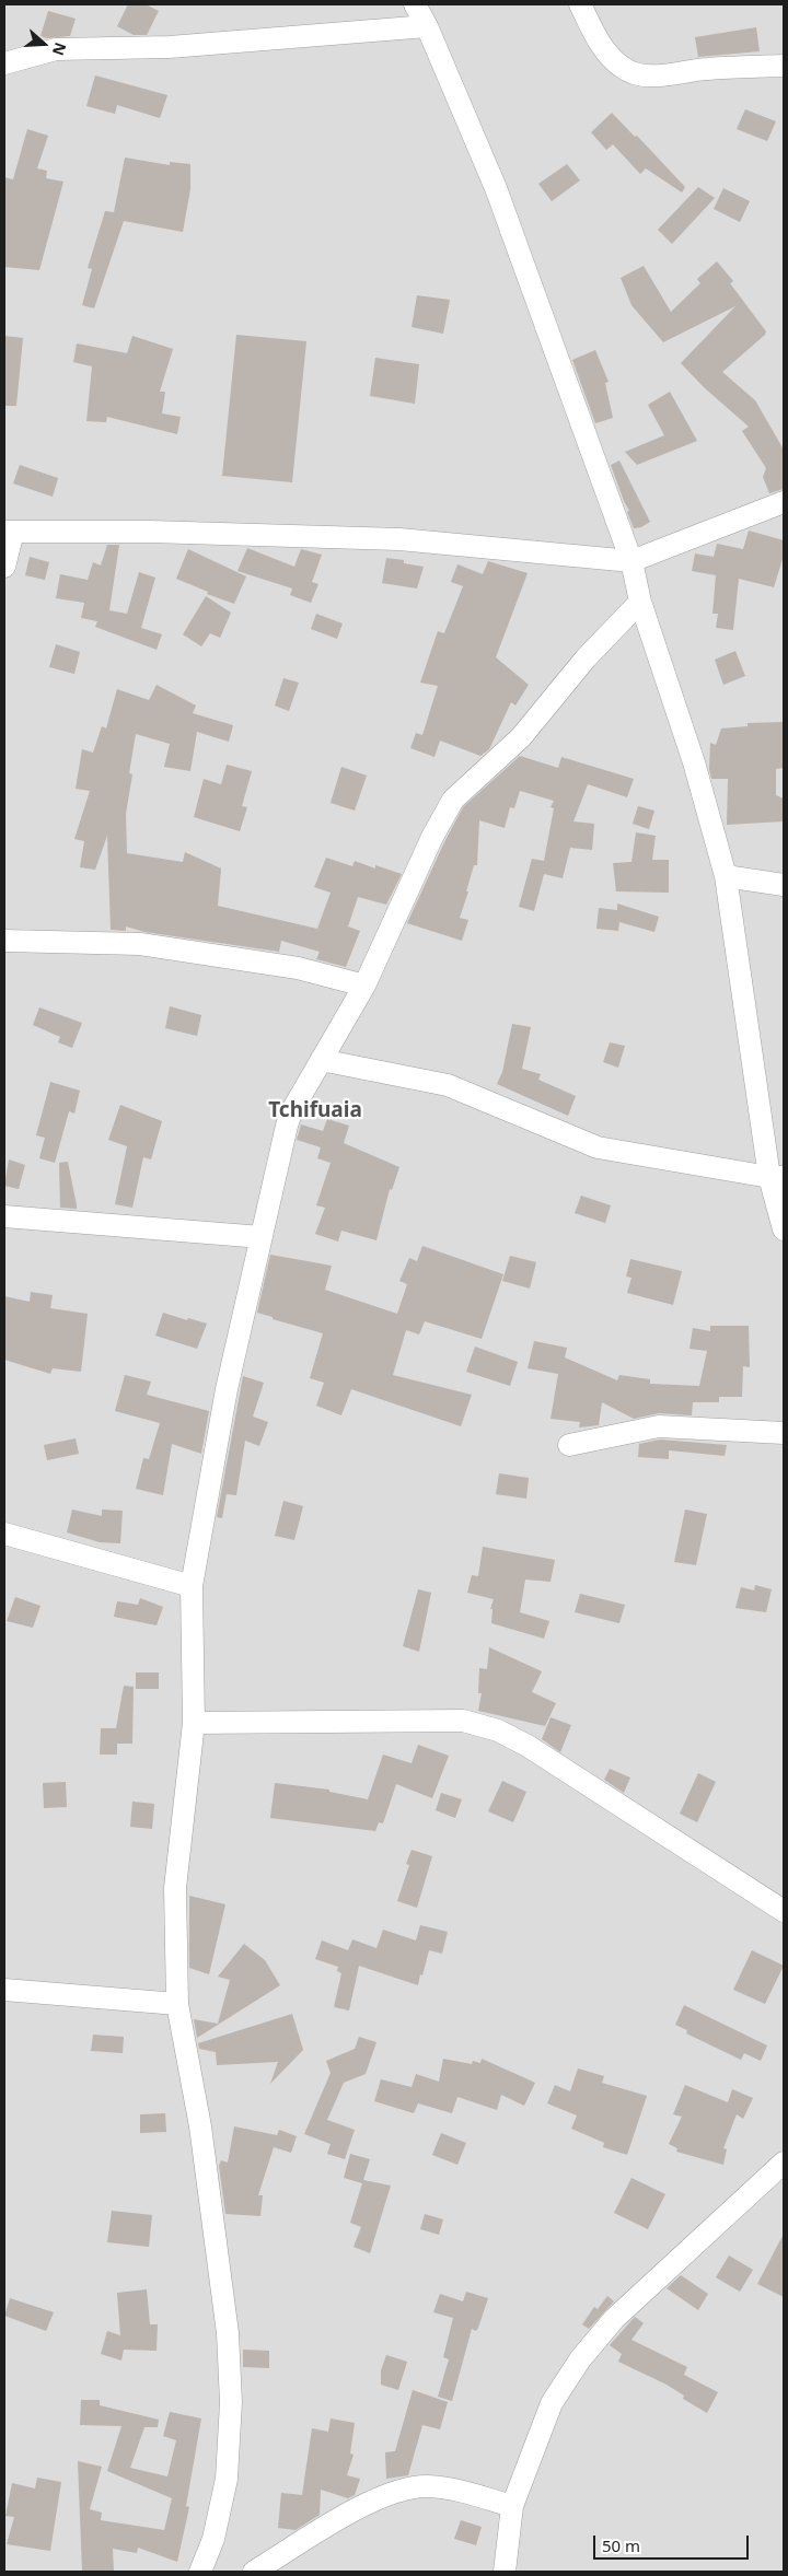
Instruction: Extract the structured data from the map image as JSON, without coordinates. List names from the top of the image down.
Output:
{
  "districts": ["Tchifuaia"],
  "scale_bar": "50 m",
  "north": "right"
}
